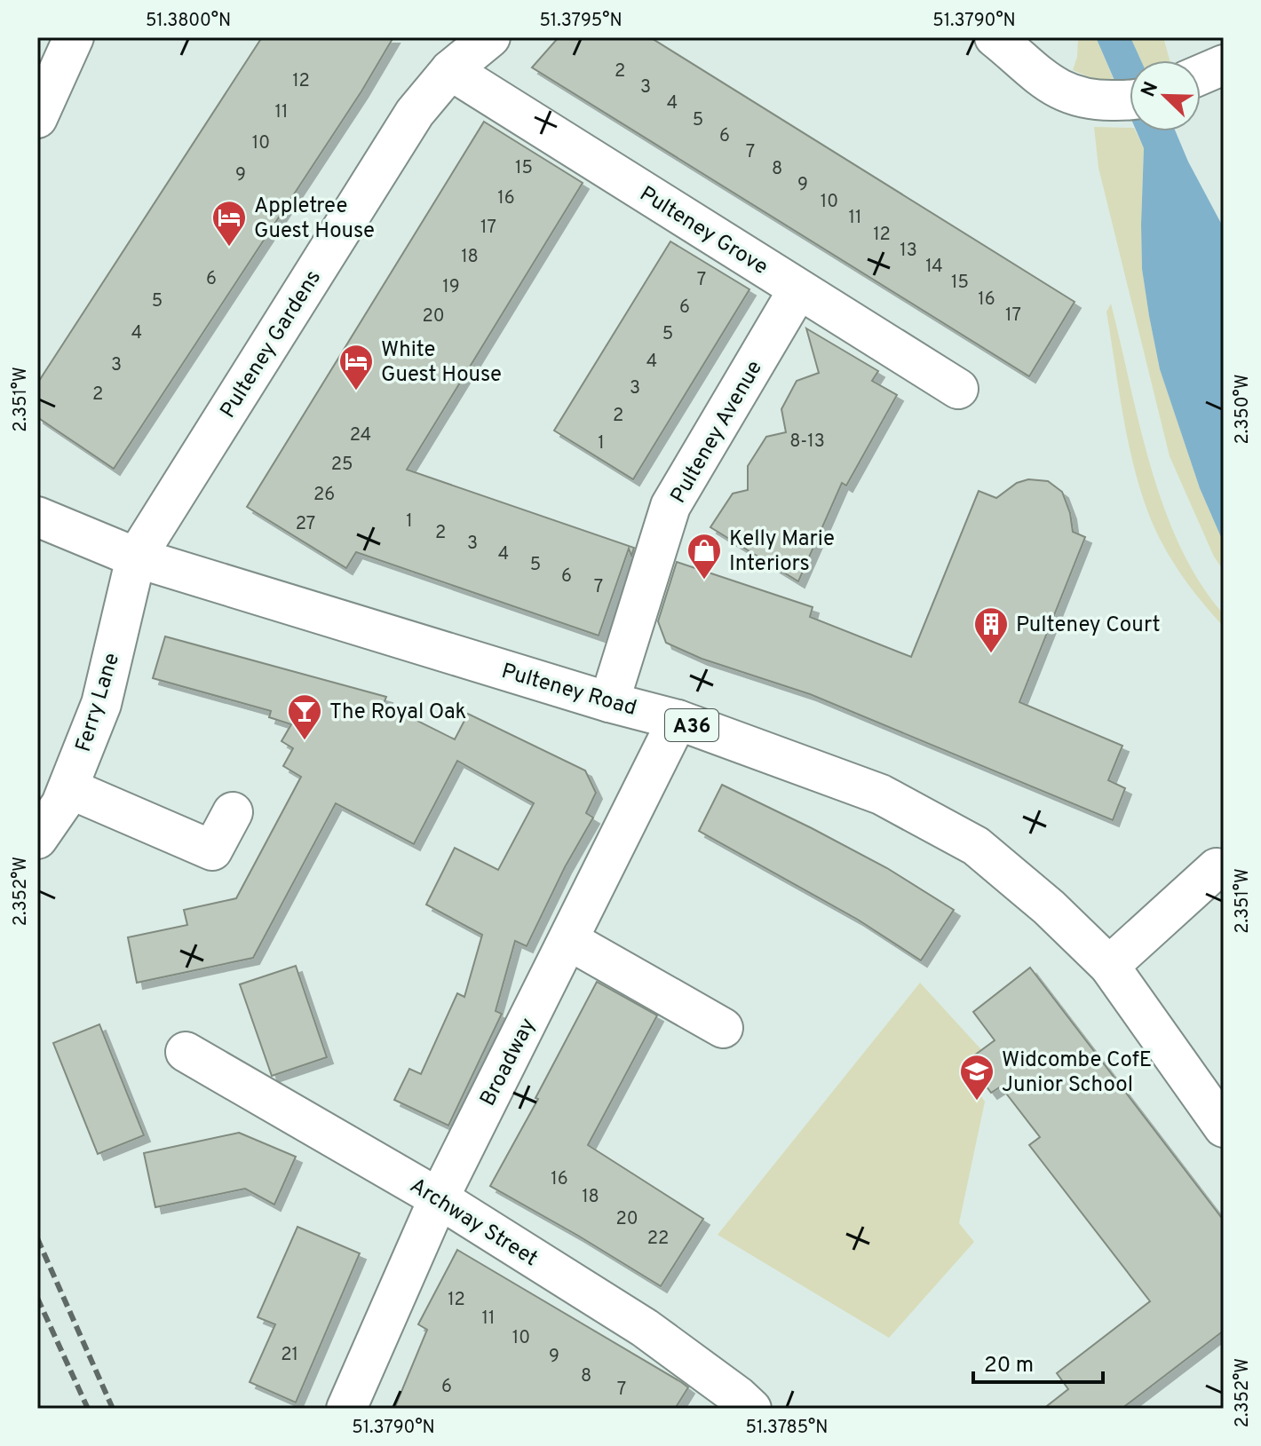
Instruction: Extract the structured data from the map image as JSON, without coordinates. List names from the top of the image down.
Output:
{
  "streets": {
    "main road": [
      "Pulteney Grove",
      "Pulteney Gardens",
      "Pulteney Avenue",
      "Pulteney Road",
      "Ferry Lane",
      "A36",
      "Broadway",
      "Archway Street"
    ]
  },
  "crossings": [
    ["Pulteney Grove", "Pulteney Gardens"],
    ["Pulteney Grove", "Pulteney Avenue"],
    ["Pulteney Gardens", "Pulteney Road"],
    ["Pulteney Gardens", "Ferry Lane"],
    ["Pulteney Avenue", "Pulteney Road"],
    ["Pulteney Road", "Ferry Lane"],
    ["Pulteney Road", "Broadway"],
    ["Broadway", "Archway Street"]
  ],
  "places": {
    "hotel": ["Appletree Guest House", "White Guest House"],
    "shop": ["Kelly Marie Interiors"],
    "building": ["Pulteney Court"],
    "bar": ["The Royal Oak"],
    "school or university": ["Widcombe CofE Junior School"]
  },
  "house_numbers": [
    "2",
    "12",
    "3",
    "4",
    "11",
    "5",
    "6",
    "10",
    "7",
    "15",
    "8",
    "9",
    "9",
    "16",
    "10",
    "11",
    "17",
    "12",
    "13",
    "18",
    "14",
    "6",
    "7",
    "15",
    "19",
    "16",
    "5",
    "6",
    "17",
    "20",
    "4",
    "5",
    "4",
    "3",
    "3",
    "2",
    "2",
    "24",
    "8-13",
    "1",
    "25",
    "26",
    "1",
    "27",
    "2",
    "3",
    "4",
    "5",
    "6",
    "7",
    "16",
    "18",
    "20",
    "22",
    "12",
    "11",
    "10",
    "21",
    "9",
    "8",
    "6",
    "7"
  ],
  "scale_bar": "20 m",
  "north": "top left",
  "coordinates": [
    "51.3800°N",
    "51.3795°N",
    "51.3790°N",
    "2.351°W",
    "2.350°W",
    "2.352°W",
    "51.3785°N"
  ]
}
